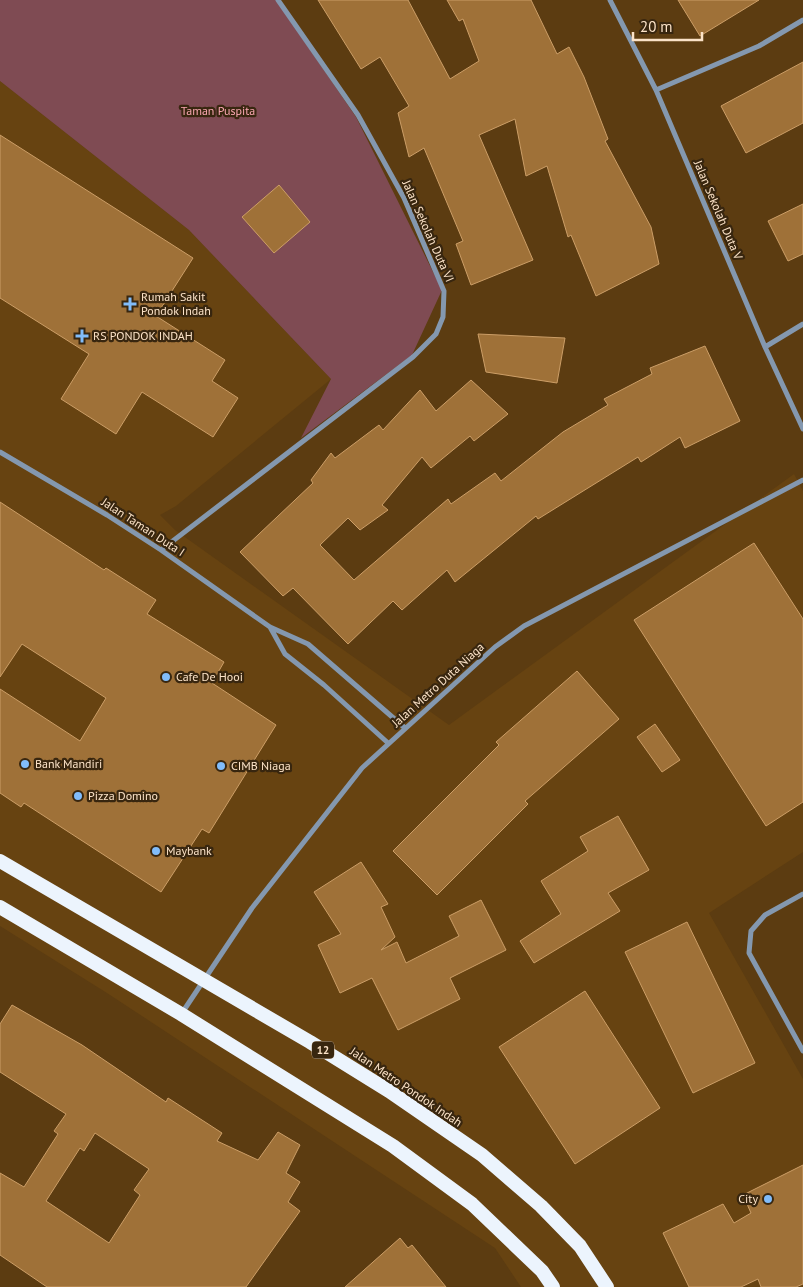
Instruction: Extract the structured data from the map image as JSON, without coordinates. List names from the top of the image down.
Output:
{
  "streets": {
    "highway": ["12", "Jalan Metro Pondok Indah"],
    "street": [
      "Jalan Sekolah Duta V",
      "Jalan Sekolah Duta VI",
      "Jalan Taman Duta I",
      "Jalan Metro Duta Niaga"
    ]
  },
  "crossings": [
    ["Jalan Sekolah Duta VI", "Jalan Taman Duta I"],
    ["Jalan Taman Duta I", "Jalan Metro Duta Niaga"],
    ["Jalan Metro Duta Niaga", "Jalan Metro Pondok Indah"]
  ],
  "parks": ["Taman Puspita"],
  "places": {
    "health": ["Rumah Sakit Pondok Indah", "RS PONDOK INDAH"],
    "other": [
      "Cafe De Hooi",
      "Bank Mandiri",
      "CIMB Niaga",
      "Pizza Domino",
      "Maybank",
      "City"
    ]
  },
  "scale_bar": "20 m"
}
